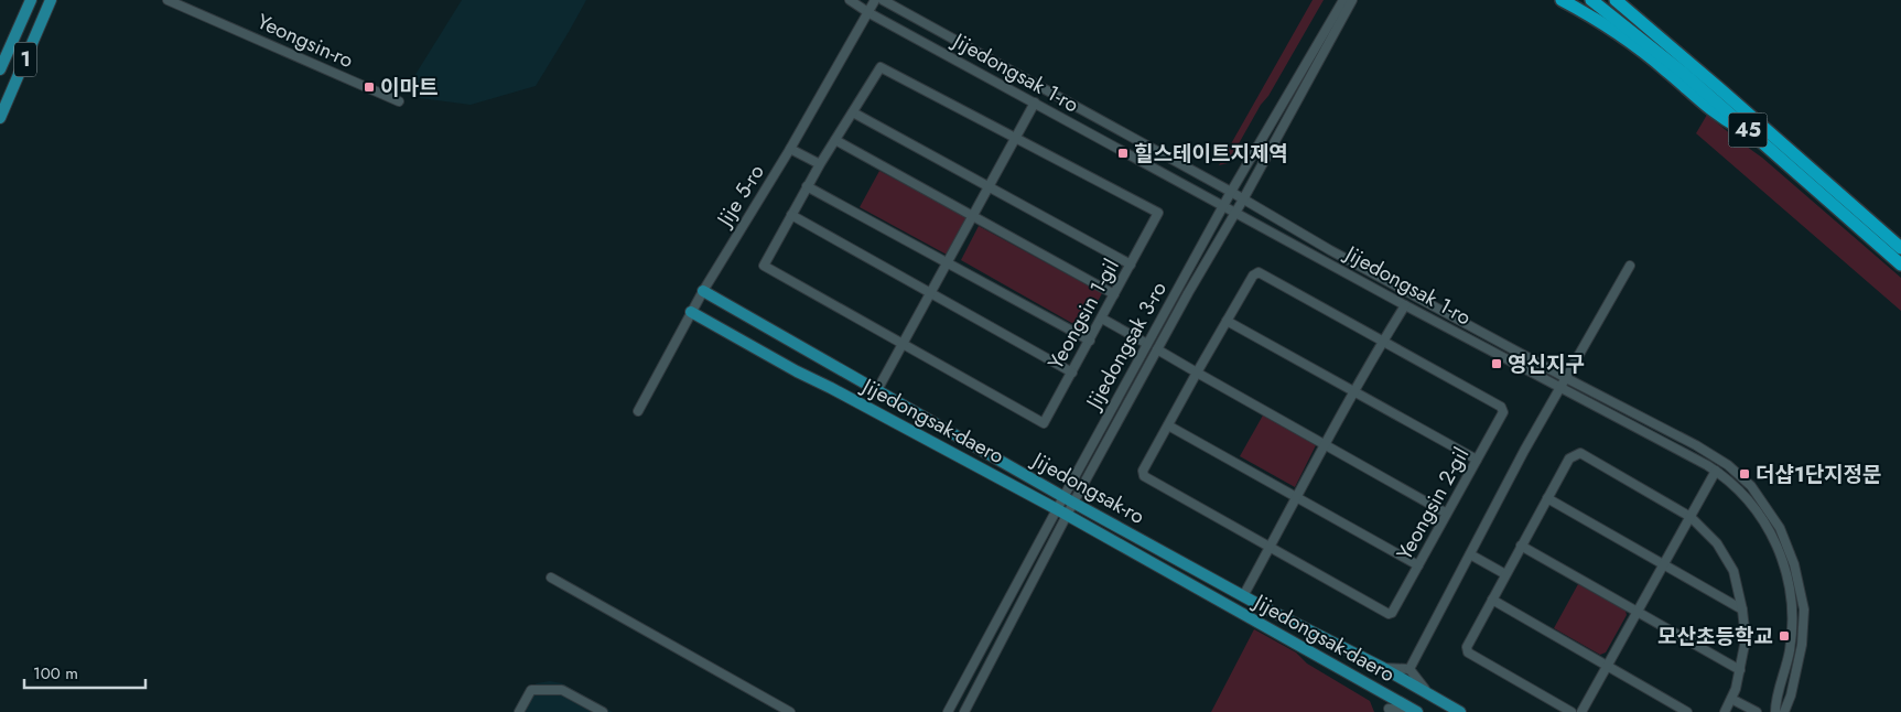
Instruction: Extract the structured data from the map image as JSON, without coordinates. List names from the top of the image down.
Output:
{
  "streets": {
    "highway": ["45"],
    "main road": ["1", "Jijedongsak-daero", "Jijedongsak-ro"],
    "street": [
      "Yeongsin-ro",
      "Jijedongsak 1-ro",
      "Jije 5-ro",
      "Yeongsin 1-gil",
      "Jijedongsak 3-ro",
      "Yeongsin 2-gil"
    ]
  },
  "crossings": [
    ["Jijedongsak 1-ro", "Jije 5-ro"],
    ["Jijedongsak 1-ro", "Jijedongsak 3-ro"],
    ["Jije 5-ro", "Jijedongsak-daero"],
    ["Jije 5-ro", "Jijedongsak-ro"],
    ["Jijedongsak 3-ro", "Jijedongsak-daero"],
    ["Jijedongsak 3-ro", "Jijedongsak-ro"]
  ],
  "places": {
    "transit": [
      "이마트",
      "힐스테이트지제역",
      "영신지구",
      "더샵1단지정문",
      "모산초등학교"
    ]
  },
  "scale_bar": "100 m"
}
